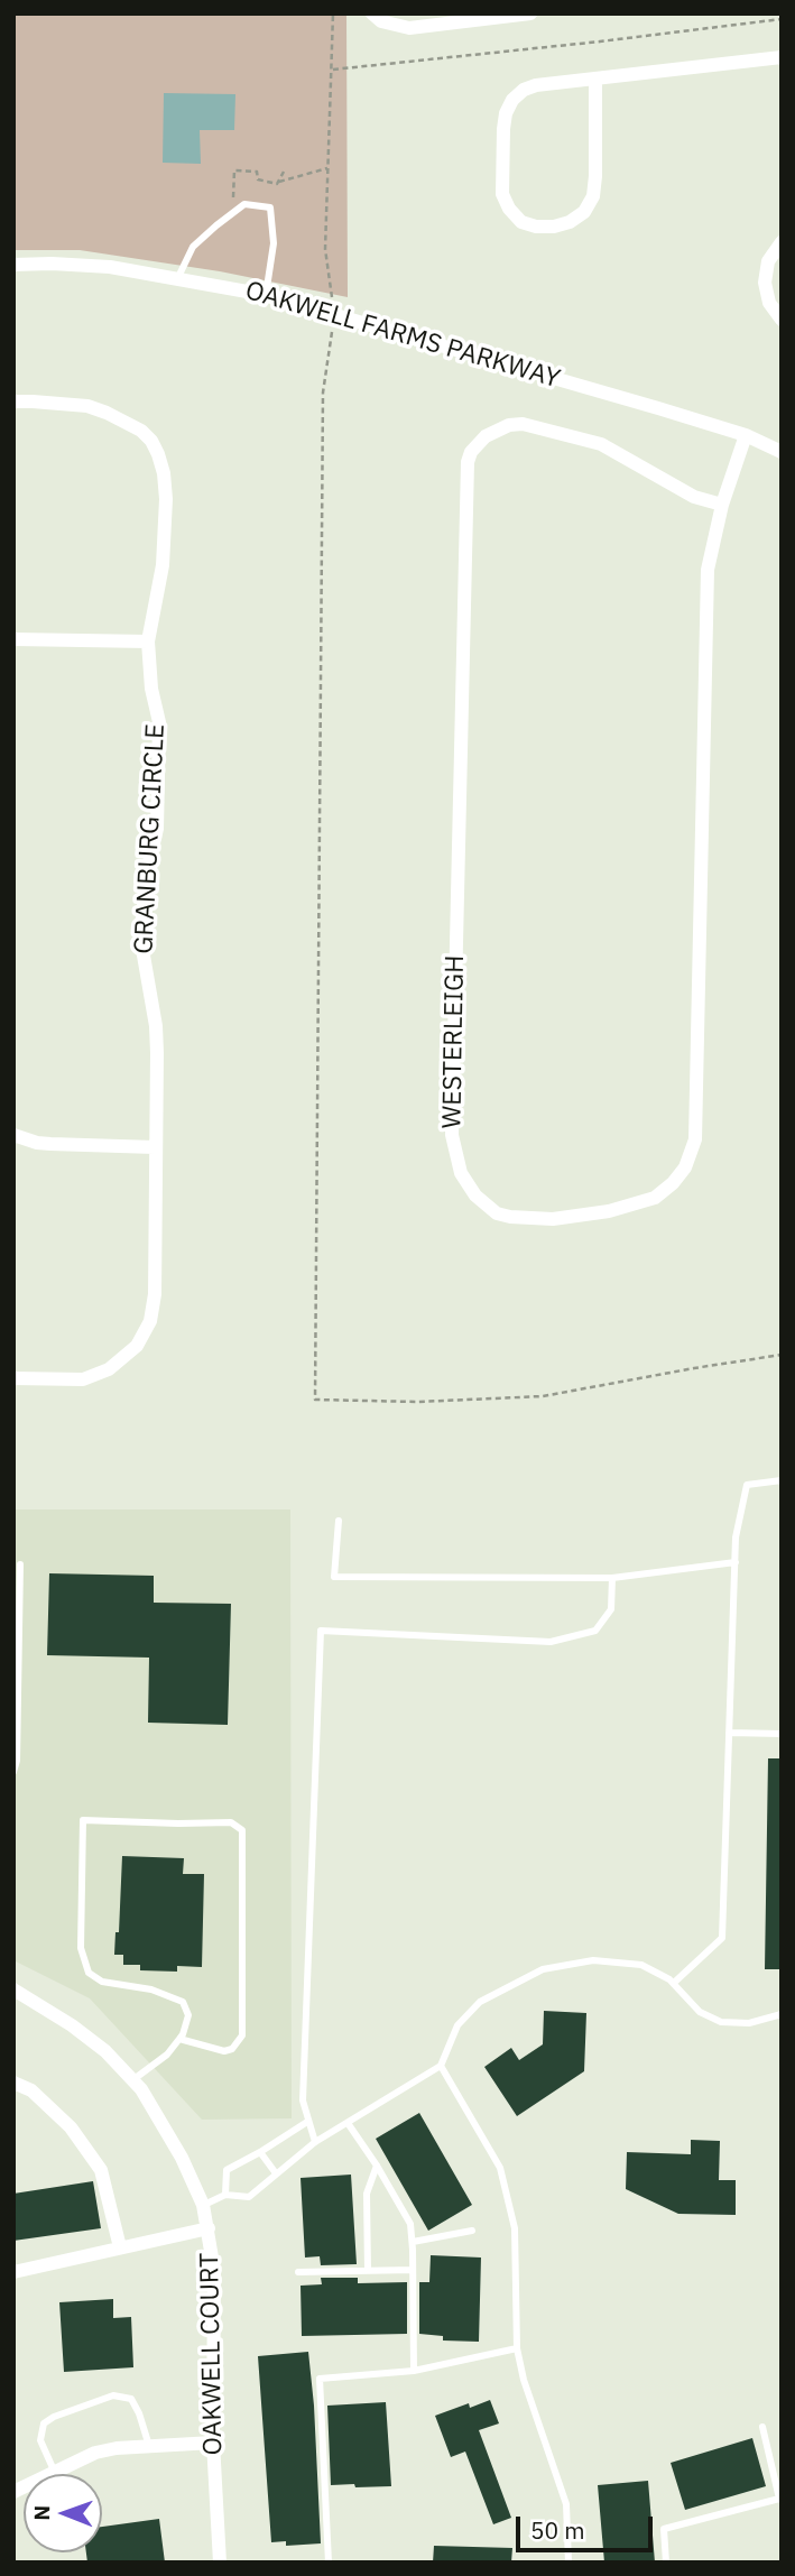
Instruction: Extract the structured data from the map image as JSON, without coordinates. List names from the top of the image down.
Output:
{
  "streets": {
    "street": [
      "OAKWELL FARMS PARKWAY",
      "GRANBURG CIRCLE",
      "WESTERLEIGH",
      "OAKWELL COURT"
    ]
  },
  "crossings": [
    ["OAKWELL FARMS PARKWAY", "WESTERLEIGH"]
  ],
  "scale_bar": "50 m",
  "north": "left"
}
